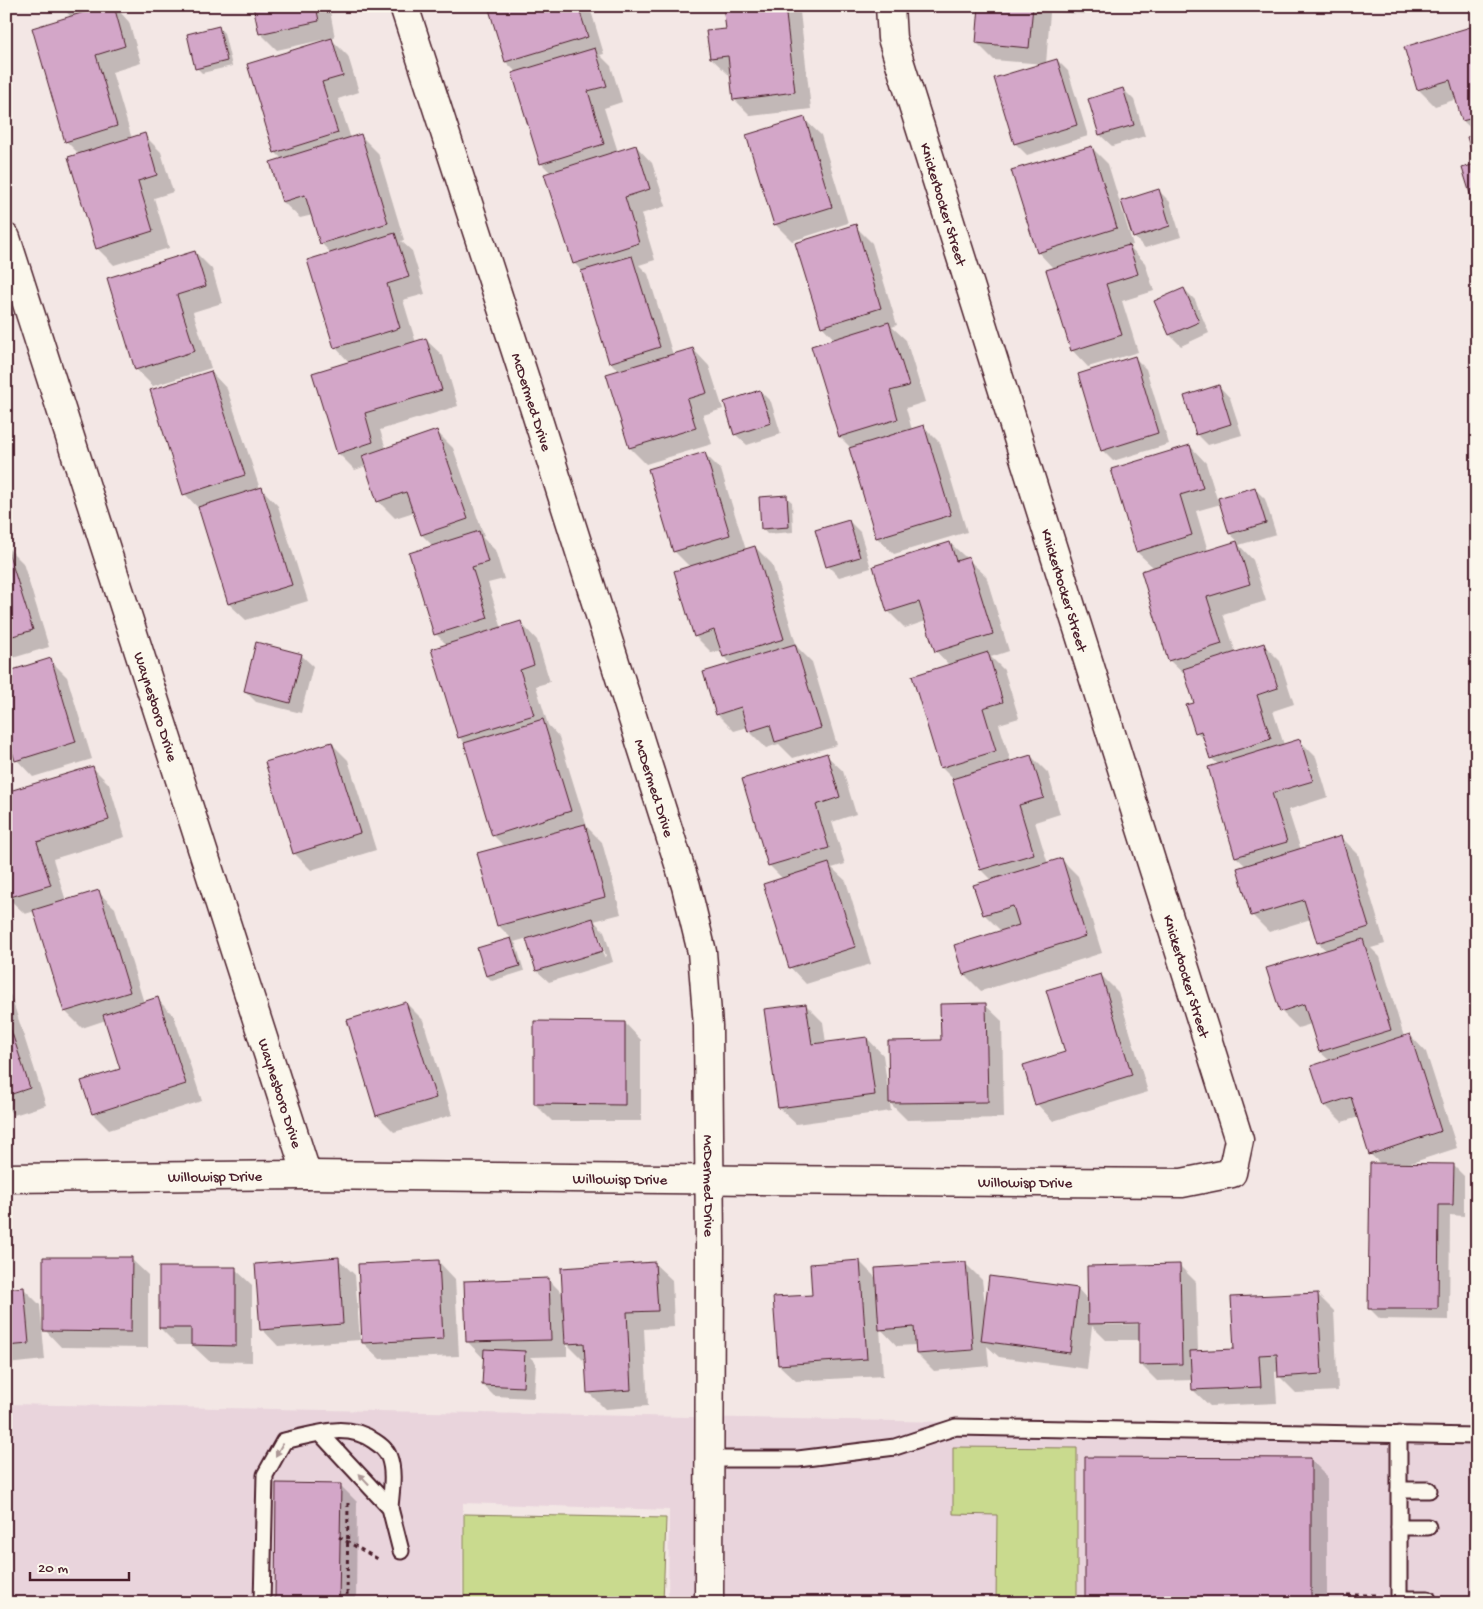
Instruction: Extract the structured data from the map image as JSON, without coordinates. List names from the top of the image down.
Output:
{
  "streets": {
    "street": [
      "Knickerbocker Street",
      "McDermed Drive",
      "Waynesboro Drive",
      "Willowisp Drive"
    ]
  },
  "crossings": [
    ["Knickerbocker Street", "Willowisp Drive"],
    ["McDermed Drive", "Willowisp Drive"],
    ["Waynesboro Drive", "Willowisp Drive"]
  ],
  "scale_bar": "20 m"
}
